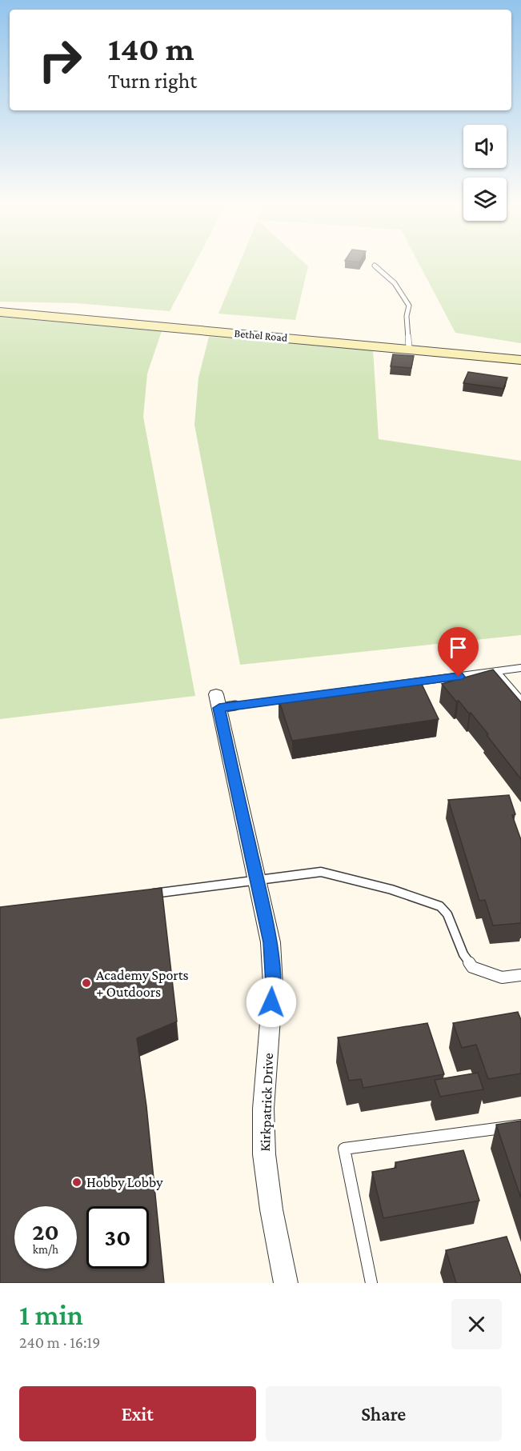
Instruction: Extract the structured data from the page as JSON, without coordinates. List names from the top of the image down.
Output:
{
  "streets": {
    "main road": ["Bethel Road"],
    "street": ["Kirkpatrick Drive"]
  },
  "places": ["Academy Sports + Outdoors", "Hobby Lobby"],
  "page": {
    "turn": ["140 m", "Turn right"],
    "speed": "20 km/h",
    "limit": "30",
    "heading": ["1 min", "240 m · 16:19"],
    "buttons": ["Exit", "Share"]
  }
}
